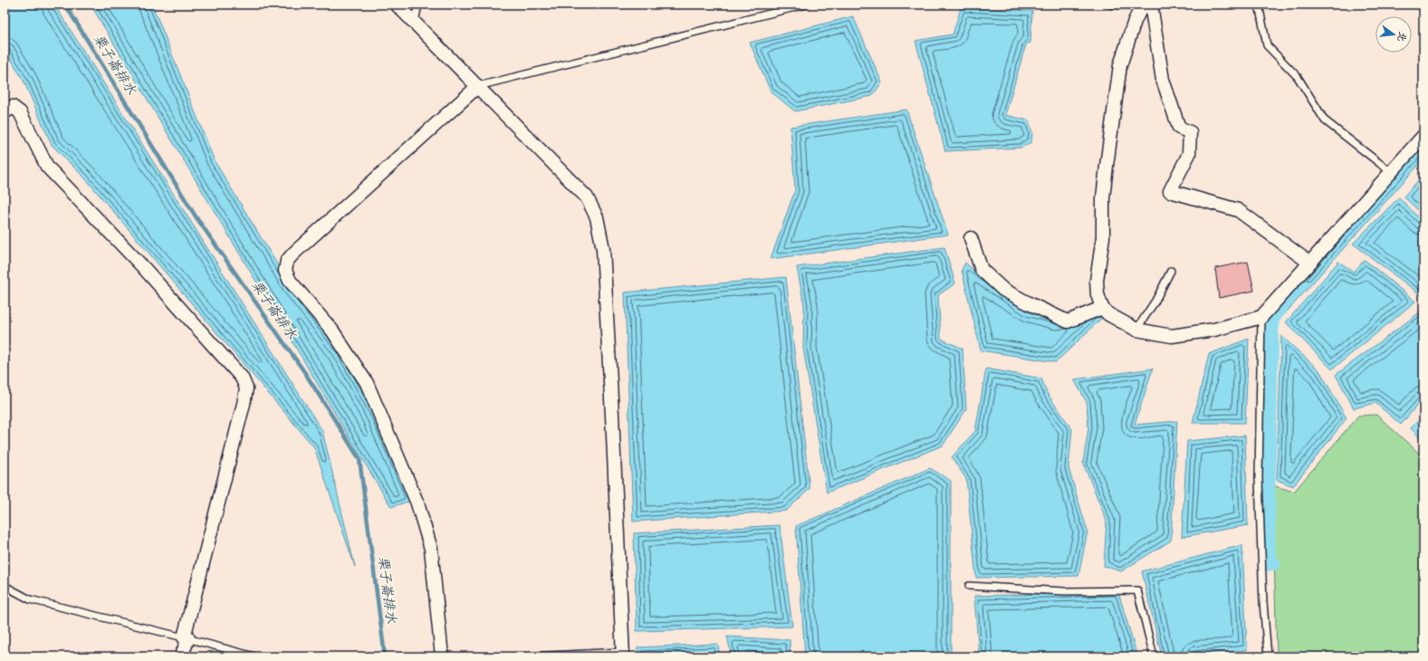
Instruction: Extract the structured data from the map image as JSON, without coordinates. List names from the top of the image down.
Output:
{
  "water": ["栗子崙排水"],
  "north": "right"
}
